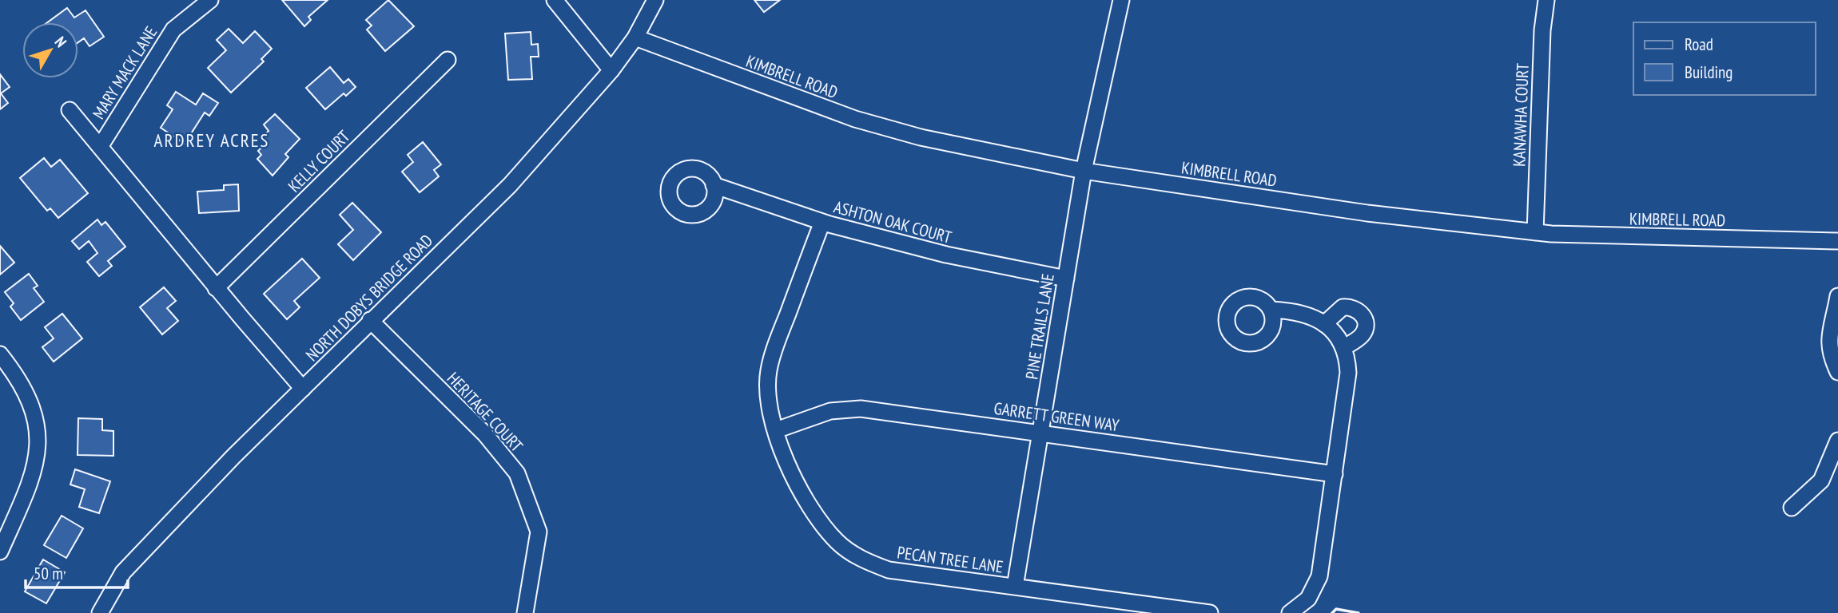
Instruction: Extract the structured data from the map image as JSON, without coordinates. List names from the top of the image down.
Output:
{
  "streets": {
    "street": [
      "MARY MACK LANE",
      "KIMBRELL ROAD",
      "KANAWHA COURT",
      "KELLY COURT",
      "ASHTON OAK COURT",
      "NORTH DOBYS BRIDGE ROAD",
      "PINE TRAILS LANE",
      "HERITAGE COURT",
      "GARRETT GREEN WAY",
      "PECAN TREE LANE"
    ]
  },
  "crossings": [
    ["KIMBRELL ROAD", "KANAWHA COURT"],
    ["KIMBRELL ROAD", "NORTH DOBYS BRIDGE ROAD"],
    ["KIMBRELL ROAD", "PINE TRAILS LANE"],
    ["ASHTON OAK COURT", "PINE TRAILS LANE"],
    ["ASHTON OAK COURT", "PECAN TREE LANE"],
    ["NORTH DOBYS BRIDGE ROAD", "HERITAGE COURT"],
    ["PINE TRAILS LANE", "GARRETT GREEN WAY"],
    ["PINE TRAILS LANE", "PECAN TREE LANE"],
    ["GARRETT GREEN WAY", "PECAN TREE LANE"]
  ],
  "districts": ["ARDREY ACRES"],
  "legend": ["Road", "Building"],
  "scale_bar": "50 m",
  "north": "top right"
}
